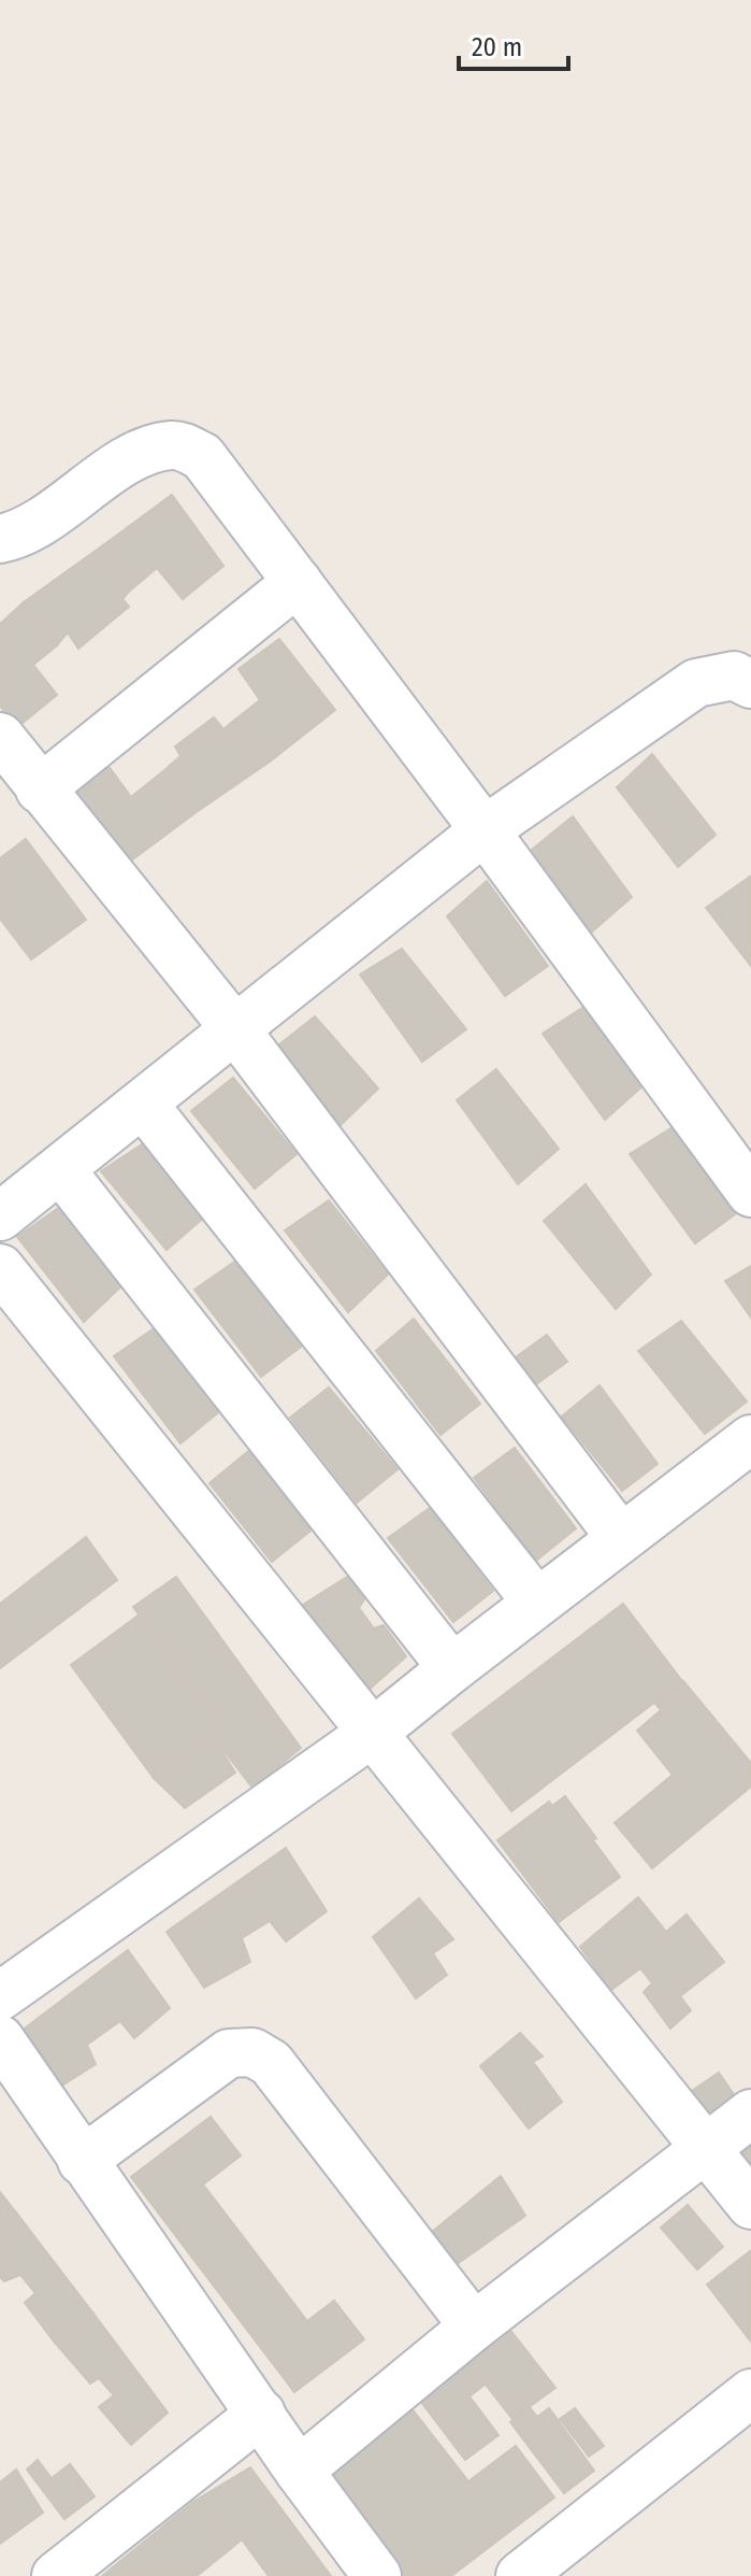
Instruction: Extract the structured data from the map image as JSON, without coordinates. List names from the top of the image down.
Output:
{
  "scale_bar": "20 m"
}
